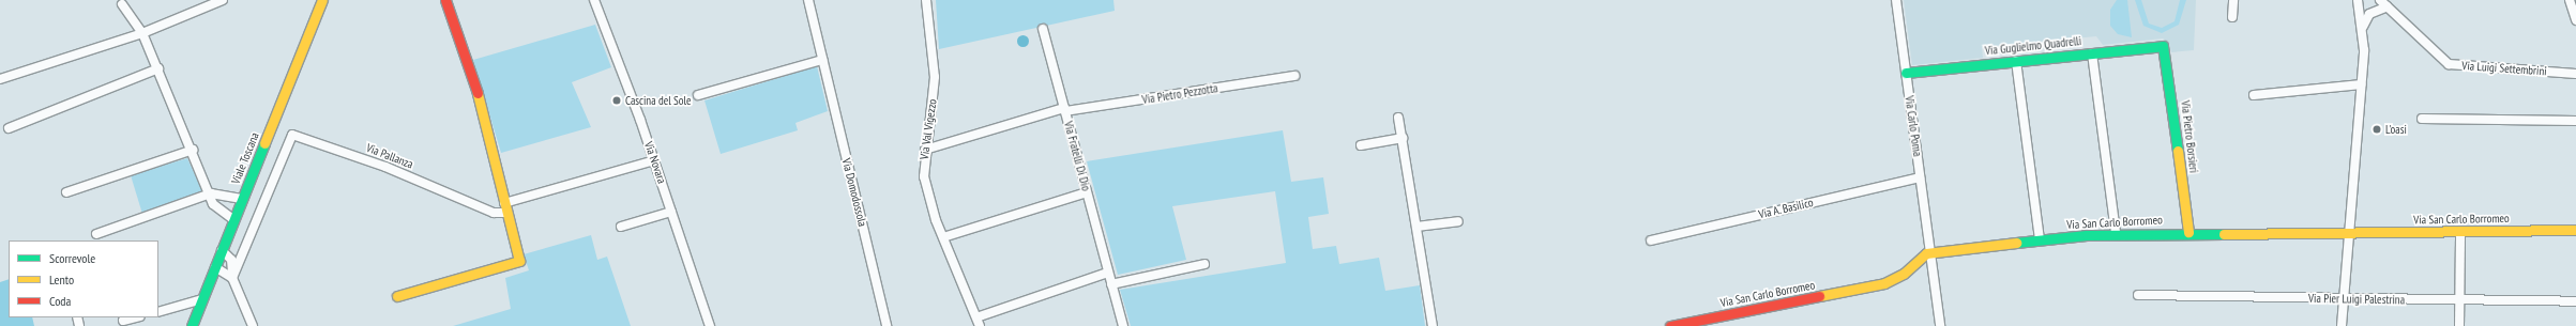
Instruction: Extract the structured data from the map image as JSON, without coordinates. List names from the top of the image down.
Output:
{
  "streets": {
    "street": [
      "Via Guglielmo Quadrelli",
      "Via Luigi Settembrini",
      "Via Pietro Pezzotta",
      "Via Carlo Poma",
      "Via Val Vigezzo",
      "Via Pietro Borsieri",
      "Via Pallanza",
      "Via Fratelli Di Dio",
      "Viale Toscana",
      "Via Novara",
      "Via Domodossola",
      "Via A. Basilico",
      "Via San Carlo Borromeo",
      "Via Pier Luigi Palestrina"
    ]
  },
  "crossings": [
    ["Via Guglielmo Quadrelli", "Via Carlo Poma"],
    ["Via Guglielmo Quadrelli", "Via Pietro Borsieri"],
    ["Via Pietro Pezzotta", "Via Val Vigezzo"],
    ["Via Pietro Pezzotta", "Via Fratelli Di Dio"],
    ["Via Carlo Poma", "Via A. Basilico"],
    ["Via Carlo Poma", "Via San Carlo Borromeo"],
    ["Via Pietro Borsieri", "Via San Carlo Borromeo"]
  ],
  "places": ["Cascina del Sole", "L'oasi"],
  "legend": ["Scorrevole", "Lento", "Coda"]
}
